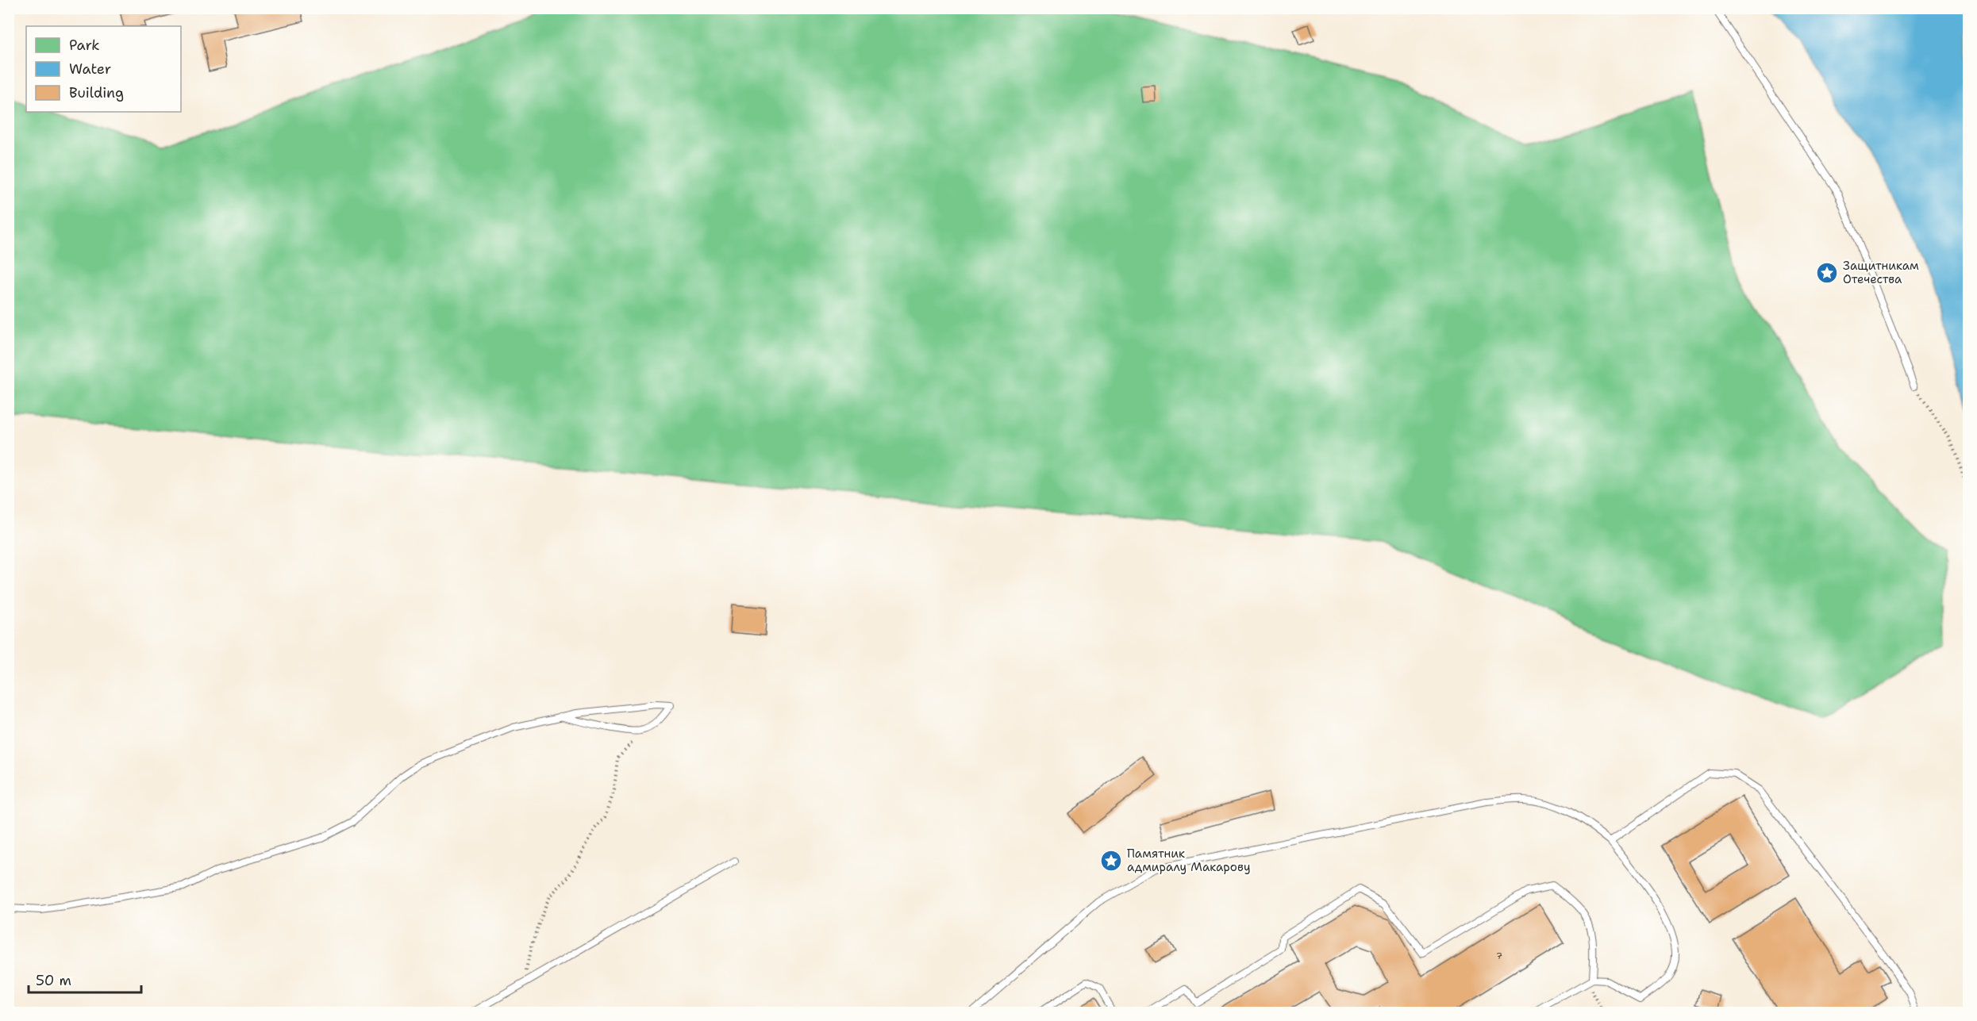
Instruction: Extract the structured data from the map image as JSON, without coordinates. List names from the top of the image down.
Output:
{
  "places": {
    "place": ["Защитникам Отечества", "Памятник адмиралу Макарову"]
  },
  "house_numbers": ["7"],
  "legend": ["Park", "Water", "Building"],
  "scale_bar": "50 m"
}
